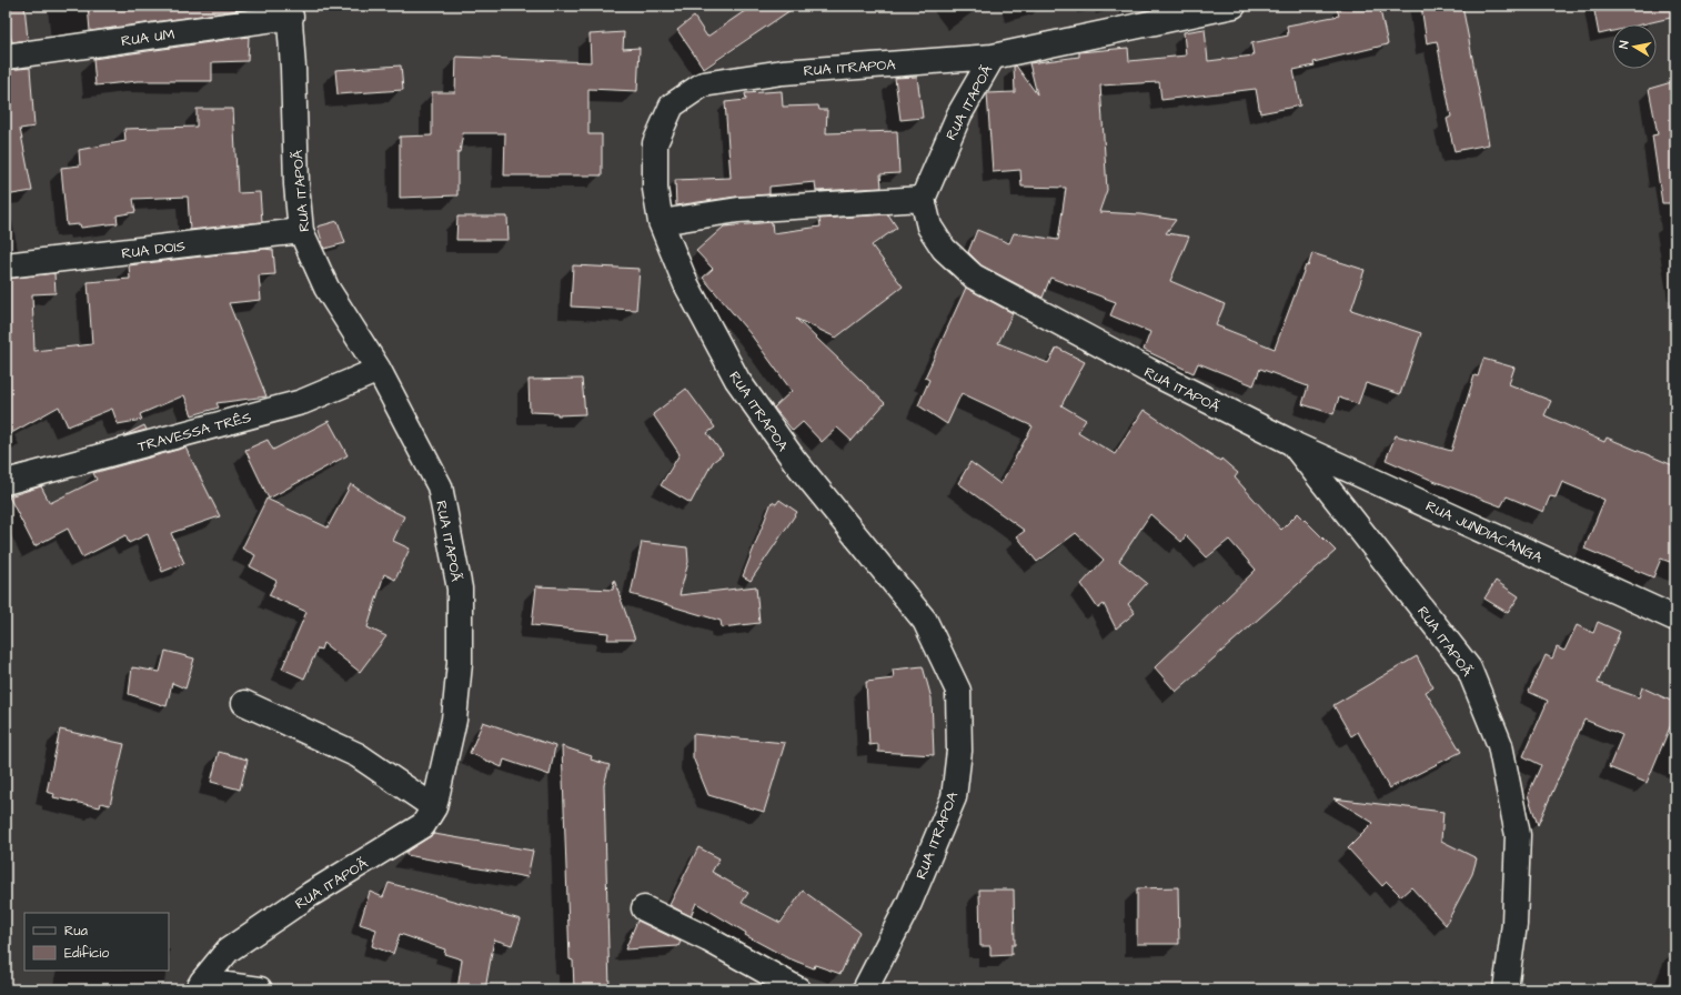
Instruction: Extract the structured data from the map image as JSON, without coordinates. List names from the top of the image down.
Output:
{
  "streets": {
    "street": [
      "RUA UM",
      "RUA ITRAPOA",
      "RUA ITAPOÃ",
      "RUA DOIS",
      "TRAVESSA TRÊS",
      "RUA JUNDIACANGA"
    ]
  },
  "crossings": [
    ["RUA UM", "RUA ITAPOÃ"],
    ["RUA ITRAPOA", "RUA ITAPOÃ"],
    ["RUA ITAPOÃ", "RUA DOIS"],
    ["RUA ITAPOÃ", "TRAVESSA TRÊS"],
    ["RUA ITAPOÃ", "RUA JUNDIACANGA"]
  ],
  "legend": ["Rua", "Edifício"],
  "north": "left"
}
